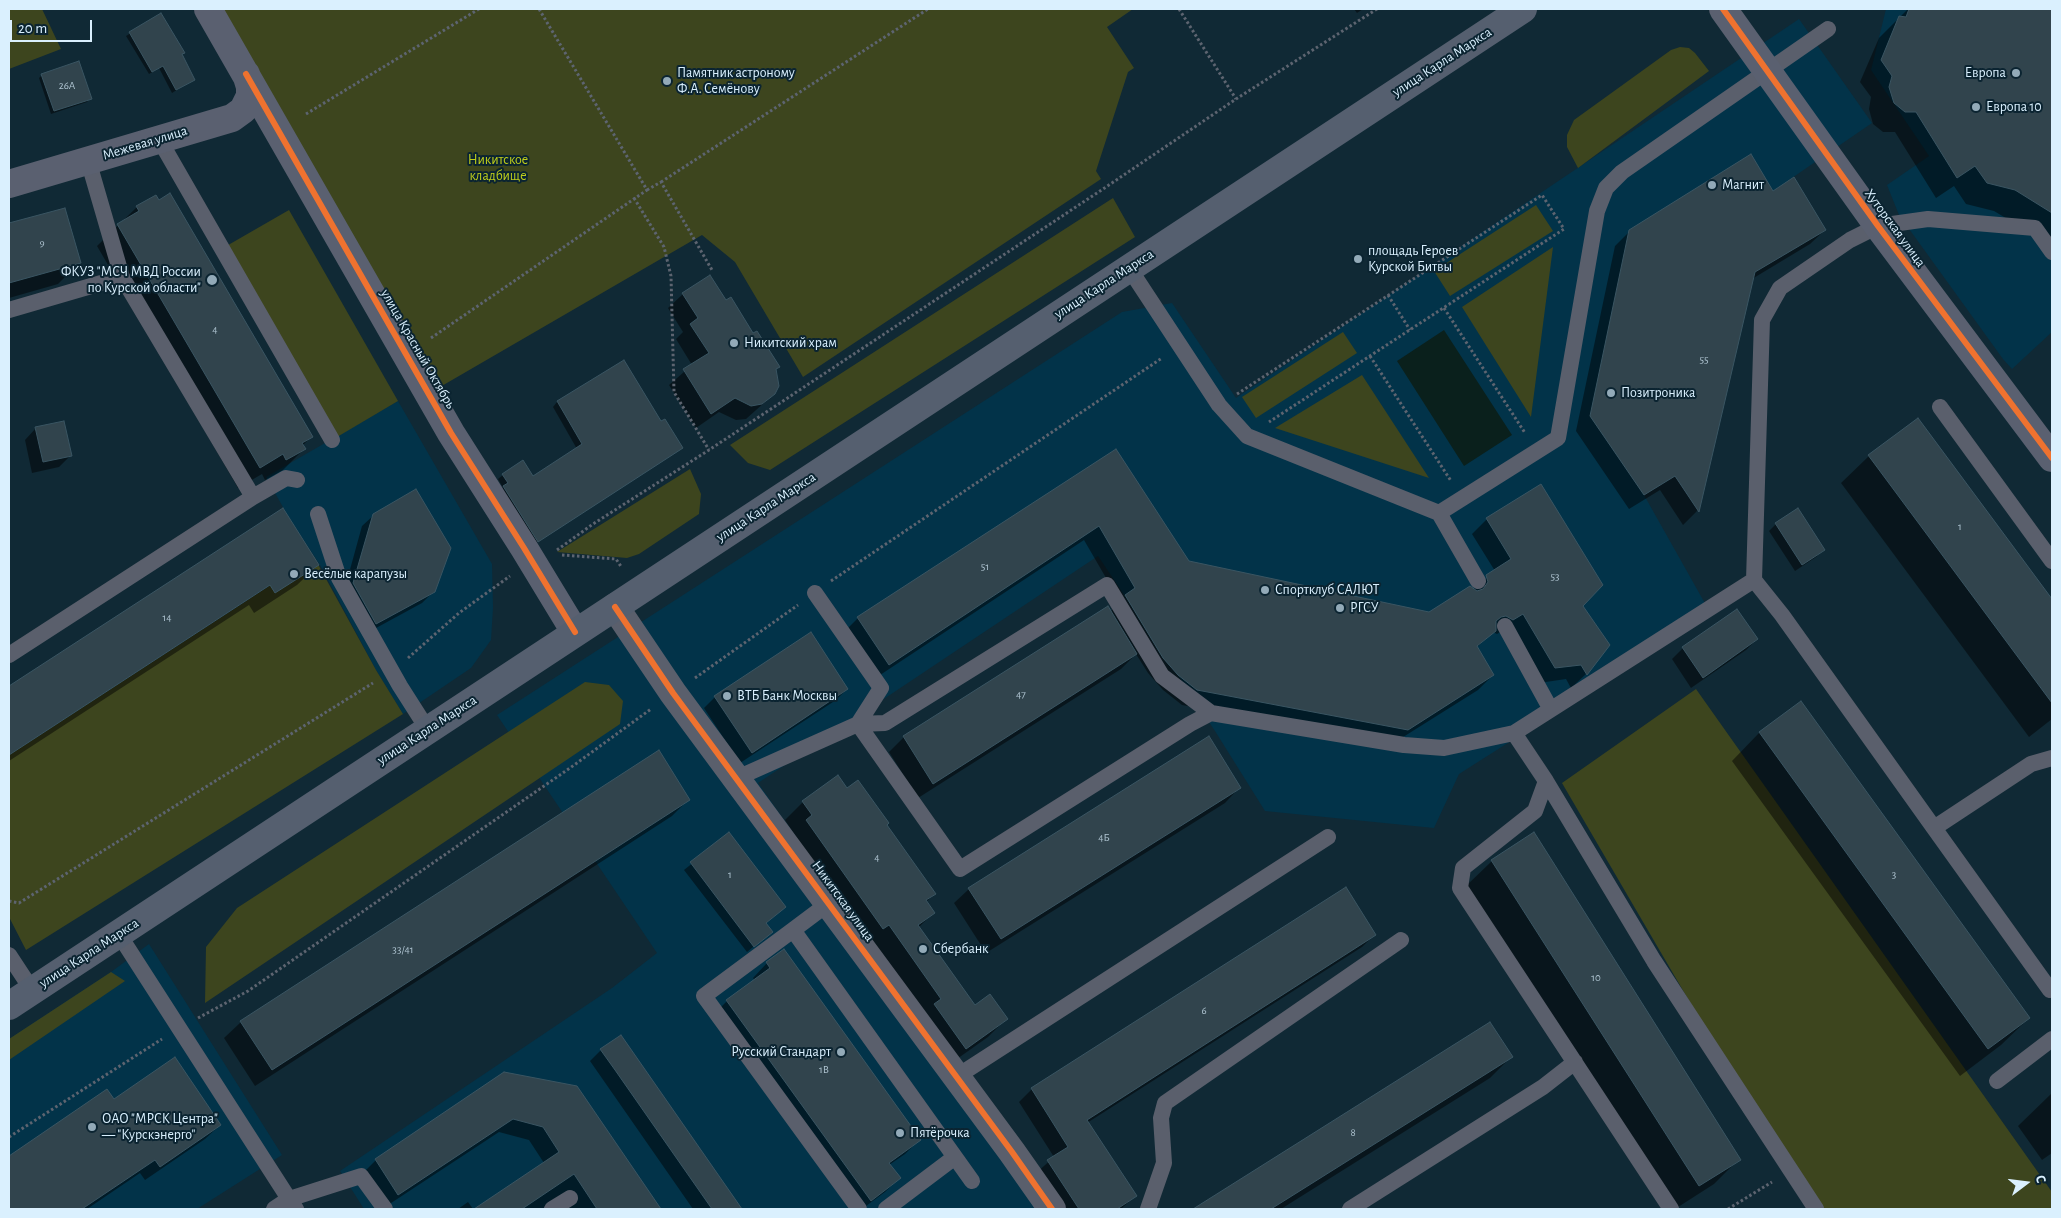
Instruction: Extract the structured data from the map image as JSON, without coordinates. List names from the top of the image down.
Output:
{
  "streets": {
    "main road": ["улица Карла Маркса"],
    "street": [
      "Межевая улица",
      "Хуторская улица",
      "улица Красный Октябрь",
      "Никитская улица"
    ]
  },
  "crossings": [
    ["улица Карла Маркса", "улица Красный Октябрь"],
    ["улица Карла Маркса", "Никитская улица"],
    ["Межевая улица", "улица Красный Октябрь"]
  ],
  "parks": ["Никитское кладбище"],
  "places": [
    "Европа",
    "Памятник астроному Ф.А. Семёнову",
    "Европа 10",
    "Магнит",
    "площадь Героев Курской Битвы",
    "ФКУЗ \"МСЧ МВД России по Курской области\"",
    "Никитский храм",
    "Позитроника",
    "Весёлые карапузы",
    "Спортклуб САЛЮТ",
    "РГСУ",
    "ВТБ Банк Москвы",
    "Сбербанк",
    "Русский Стандарт",
    "ОАО \"МРСК Центра\" — \"Курскэнерго\"",
    "Пятёрочка"
  ],
  "house_numbers": [
    "26А",
    "9",
    "4",
    "55",
    "1",
    "51",
    "53",
    "14",
    "47",
    "4Б",
    "4",
    "1",
    "3",
    "33/41",
    "10",
    "6",
    "1В",
    "8"
  ],
  "scale_bar": "20 m",
  "north": "right"
}
